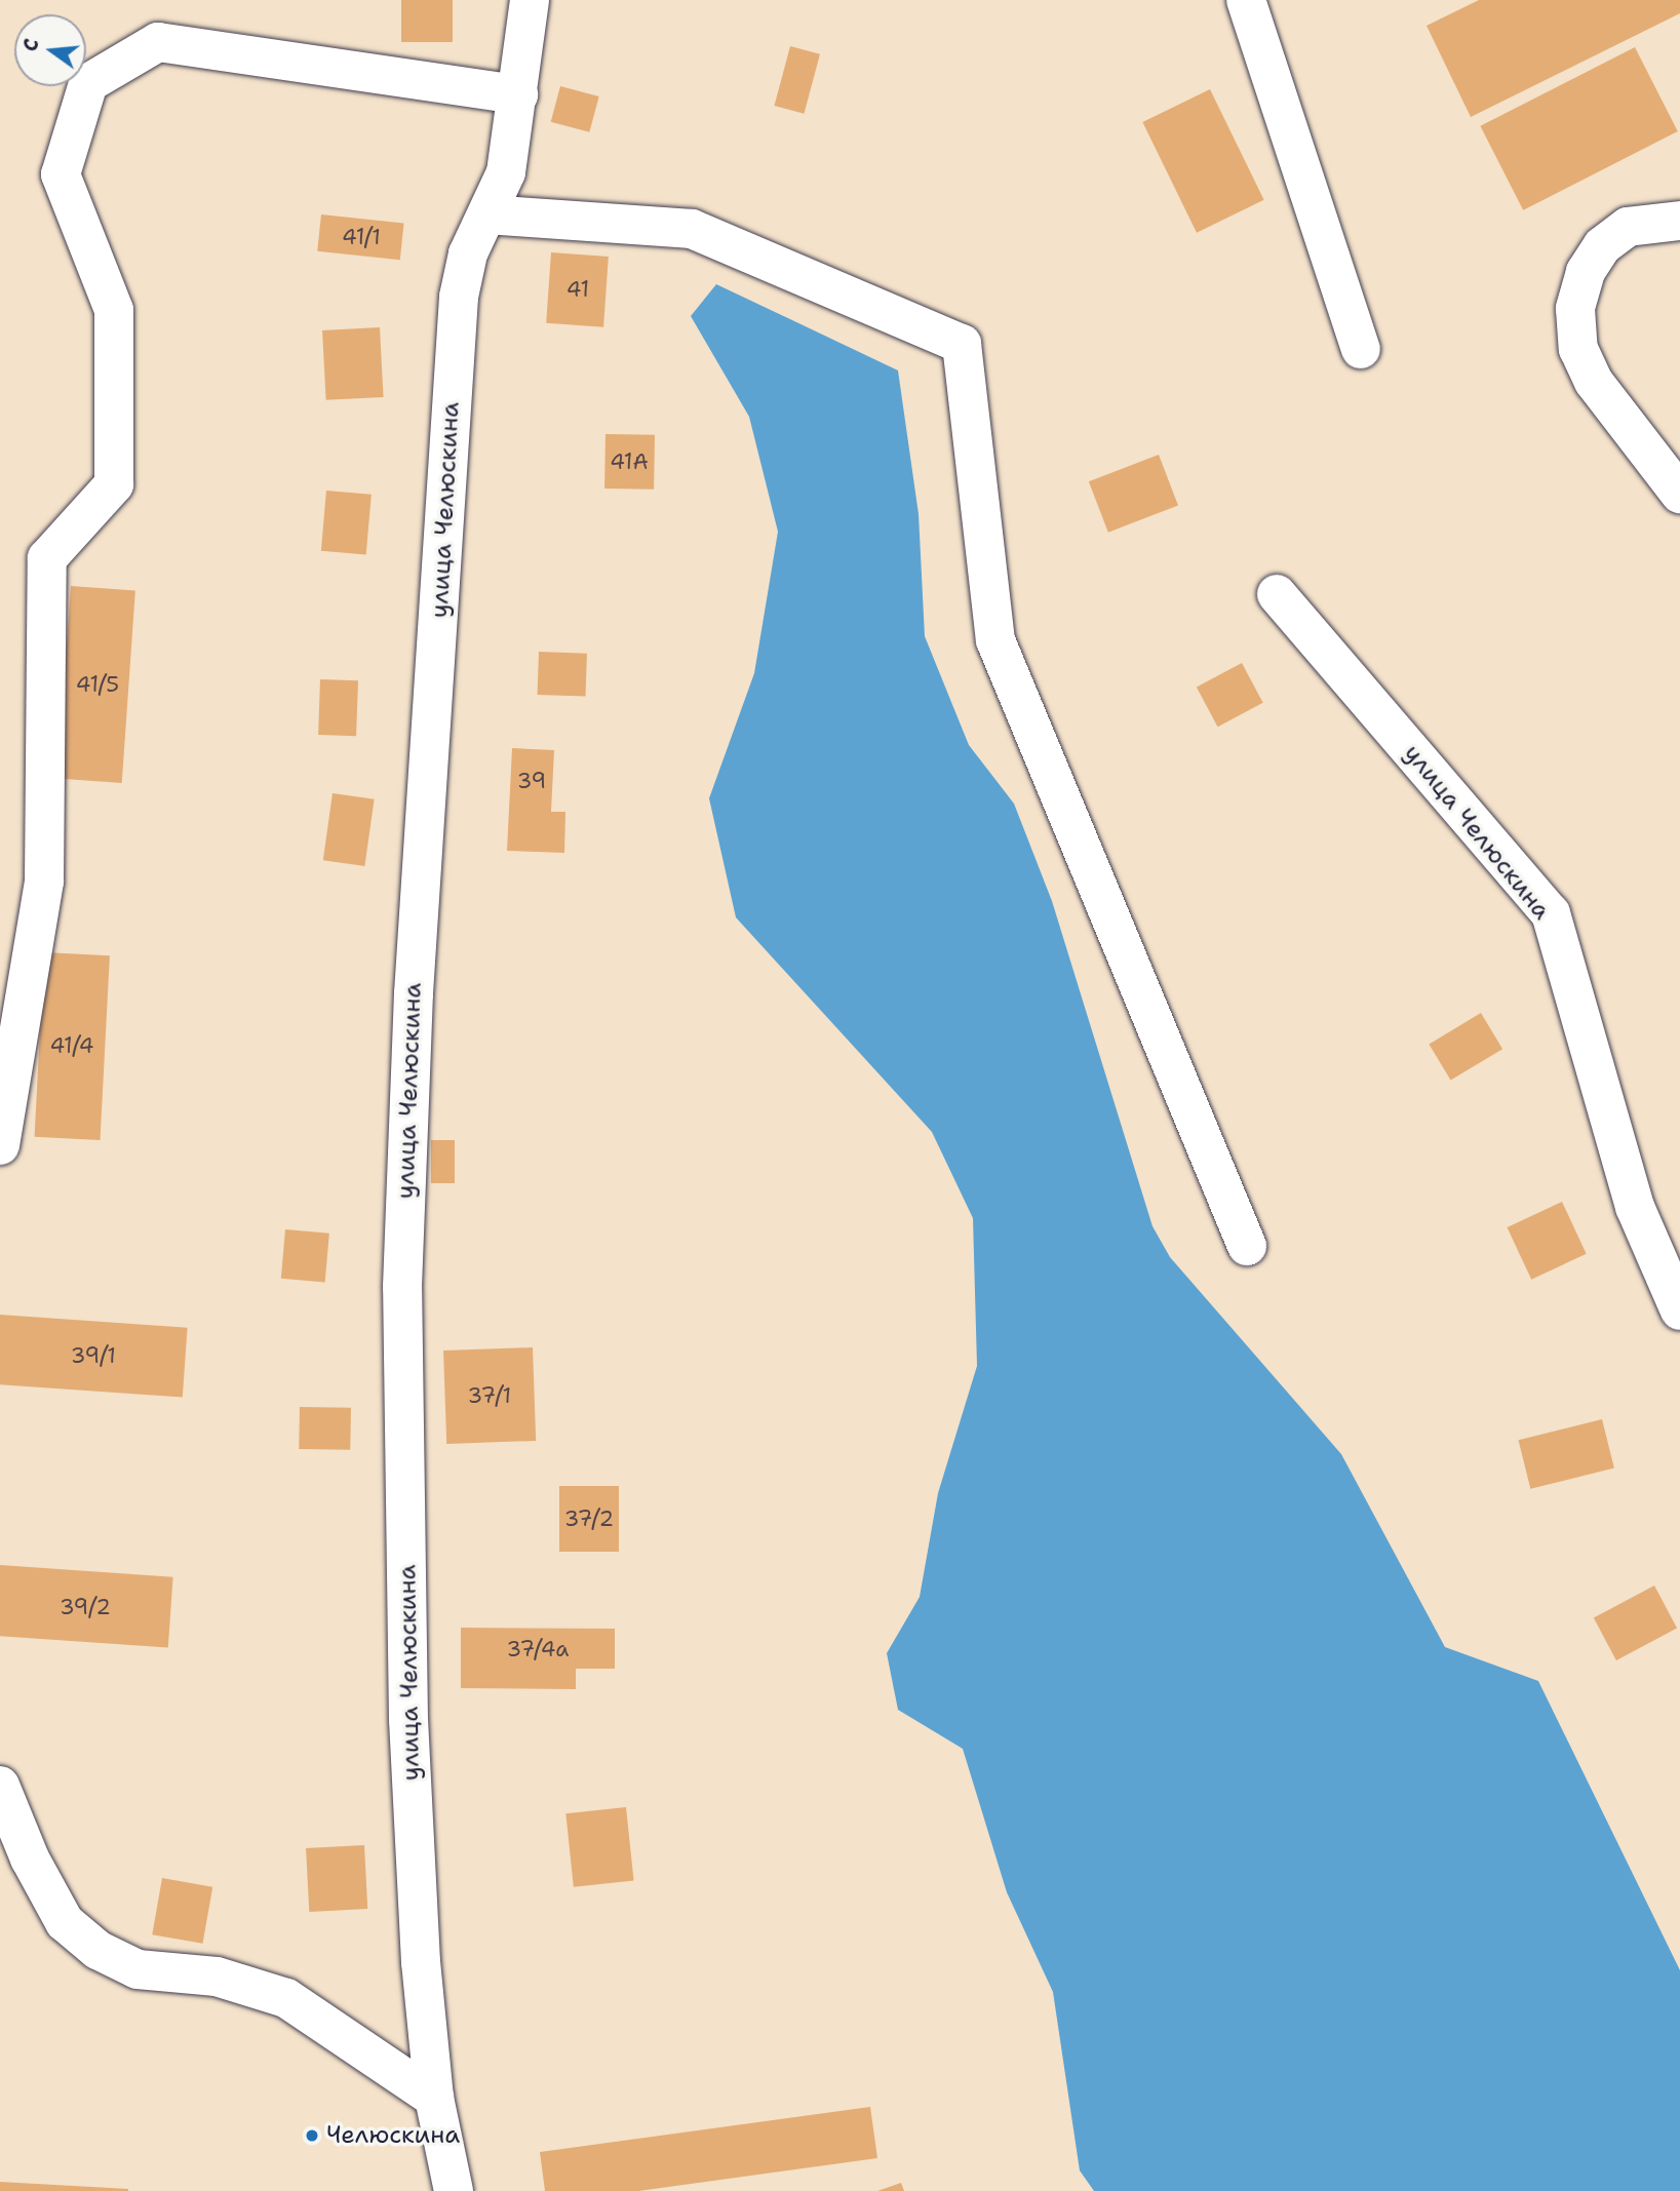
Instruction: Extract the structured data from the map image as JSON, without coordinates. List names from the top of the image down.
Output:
{
  "streets": {
    "street": ["улица Челюскина"]
  },
  "places": ["Челюскина"],
  "house_numbers": [
    "41/1",
    "41",
    "41А",
    "41/5",
    "39",
    "41/4",
    "39/1",
    "37/1",
    "37/2",
    "39/2",
    "37/4а"
  ],
  "north": "left"
}
